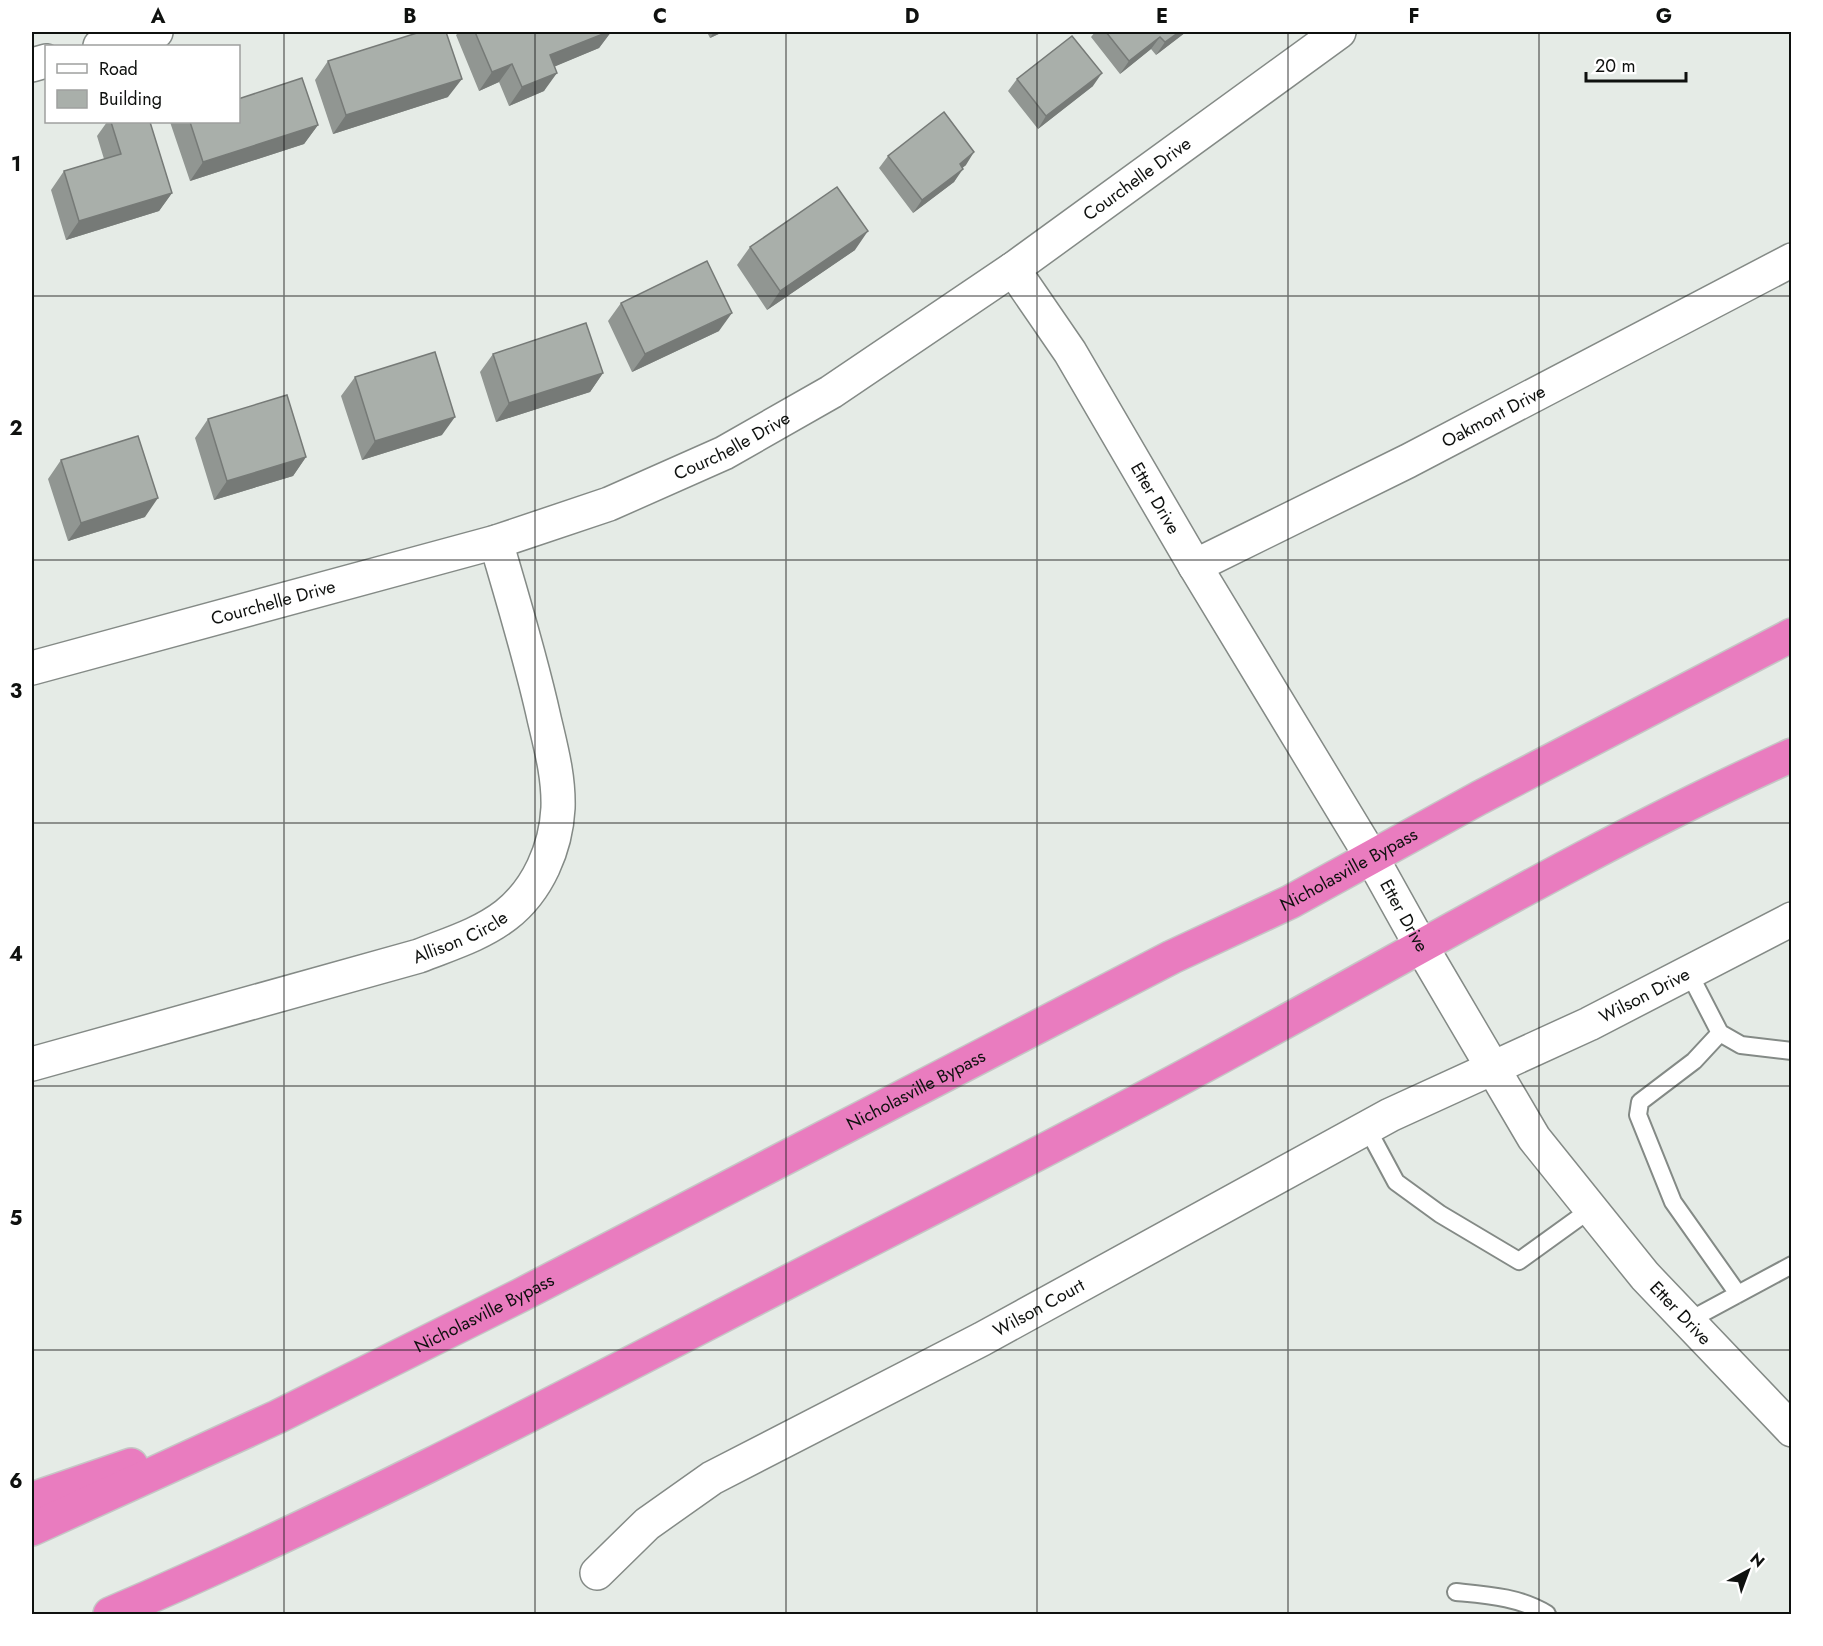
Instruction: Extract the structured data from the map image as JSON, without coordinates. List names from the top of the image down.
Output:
{
  "streets": {
    "highway": ["Nicholasville Bypass"],
    "street": [
      "Courchelle Drive",
      "Oakmont Drive",
      "Etter Drive",
      "Allison Circle",
      "Wilson Drive",
      "Wilson Court"
    ]
  },
  "crossings": [
    ["Courchelle Drive", "Etter Drive"],
    ["Courchelle Drive", "Allison Circle"],
    ["Oakmont Drive", "Etter Drive"],
    ["Etter Drive", "Nicholasville Bypass"],
    ["Etter Drive", "Wilson Drive"],
    ["Etter Drive", "Wilson Court"],
    ["Wilson Drive", "Wilson Court"]
  ],
  "legend": ["Road", "Building"],
  "scale_bar": "20 m",
  "north": "top right",
  "grid": {
    "columns": [
      "A",
      "B",
      "C",
      "D",
      "E",
      "F",
      "G"
    ],
    "rows": [
      "1",
      "2",
      "3",
      "4",
      "5",
      "6"
    ]
  }
}
